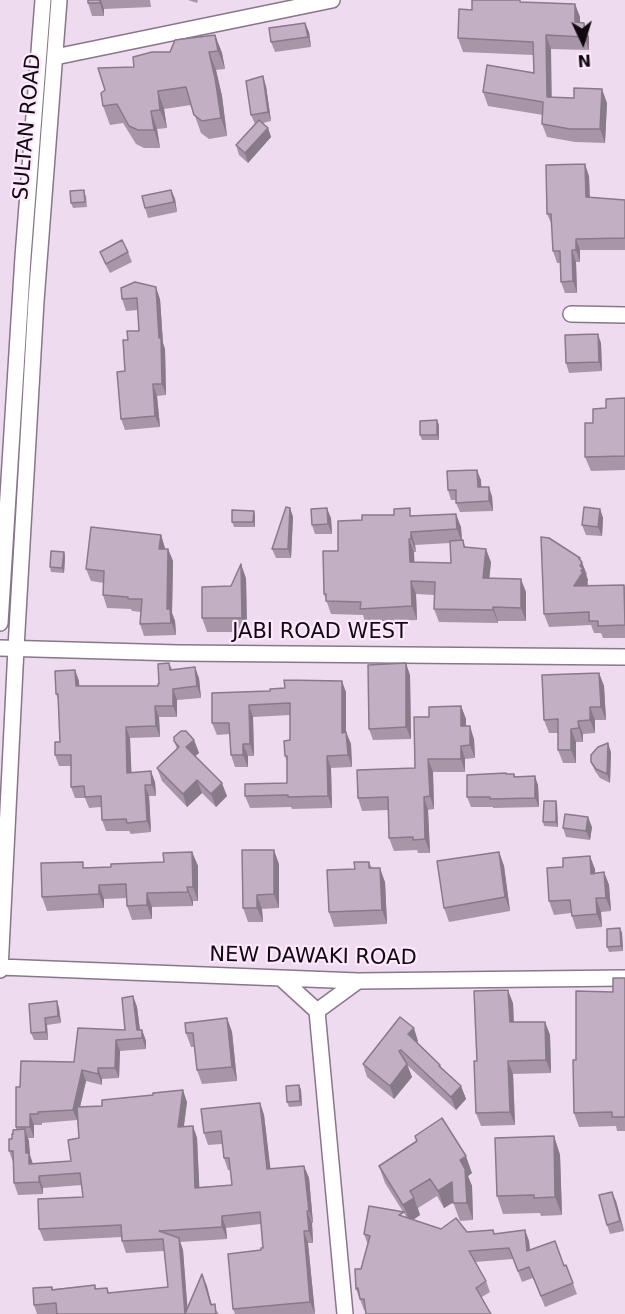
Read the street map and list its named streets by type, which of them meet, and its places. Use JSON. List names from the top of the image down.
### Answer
{
  "streets": {
    "street": ["SULTAN ROAD", "JABI ROAD WEST", "NEW DAWAKI ROAD"]
  },
  "north": "bottom"
}
